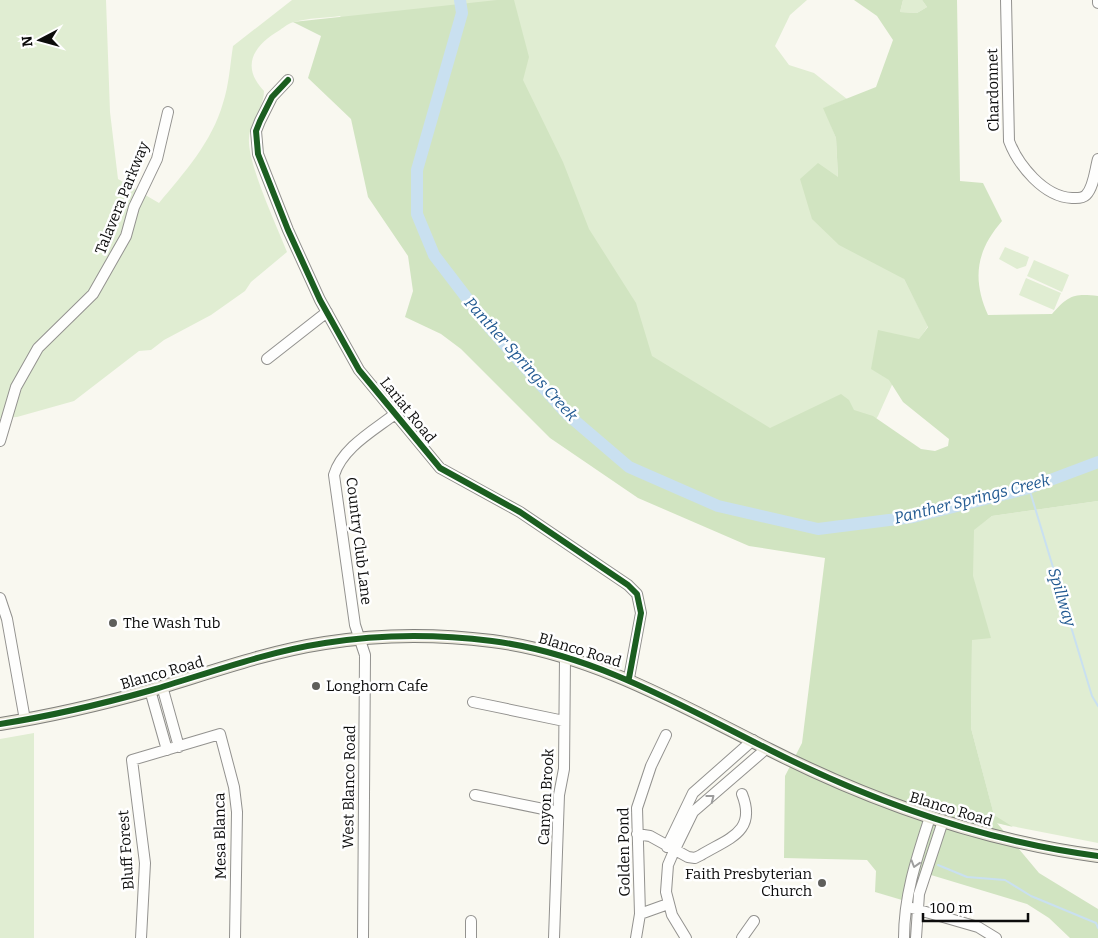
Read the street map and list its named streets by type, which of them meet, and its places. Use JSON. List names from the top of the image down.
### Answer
{
  "streets": {
    "main road": ["Blanco Road"],
    "street": [
      "Chardonnet",
      "Talavera Parkway",
      "Lariat Road",
      "Country Club Lane",
      "West Blanco Road",
      "Canyon Brook",
      "Mesa Blanca",
      "Bluff Forest",
      "Golden Pond"
    ]
  },
  "crossings": [
    ["Lariat Road", "Country Club Lane"],
    ["Lariat Road", "Blanco Road"],
    ["Country Club Lane", "Blanco Road"],
    ["Country Club Lane", "West Blanco Road"],
    ["Blanco Road", "West Blanco Road"],
    ["Blanco Road", "Canyon Brook"]
  ],
  "water": ["Panther Springs Creek", "Spillway"],
  "places": ["The Wash Tub", "Longhorn Cafe", "Faith Presbyterian Church"],
  "scale_bar": "100 m",
  "north": "left"
}
